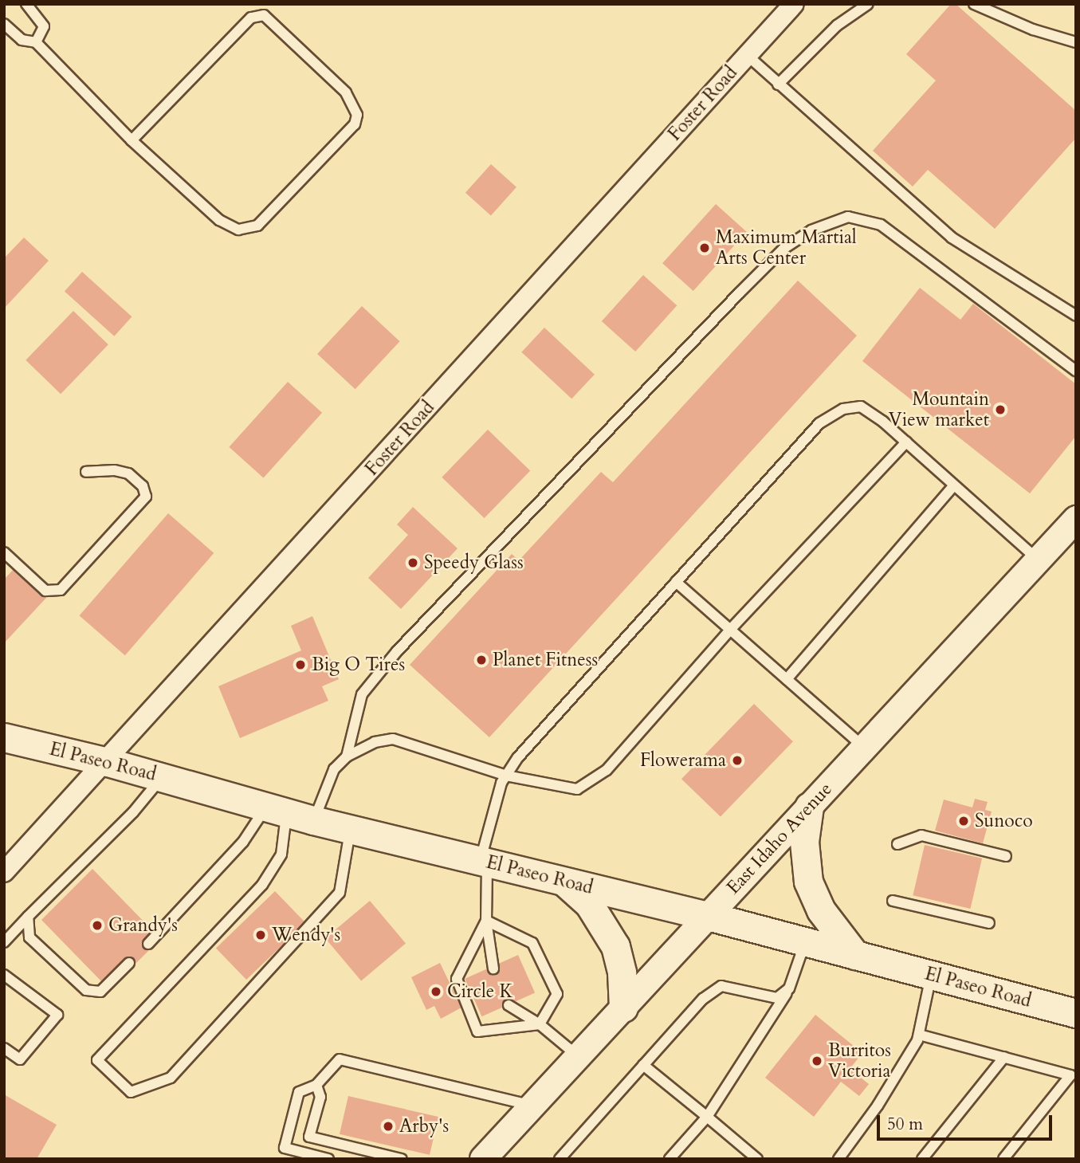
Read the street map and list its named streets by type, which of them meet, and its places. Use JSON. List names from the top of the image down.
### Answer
{
  "streets": {
    "main road": ["El Paseo Road"],
    "street": ["Foster Road", "East Idaho Avenue"]
  },
  "crossings": [
    ["Foster Road", "El Paseo Road"],
    ["El Paseo Road", "East Idaho Avenue"]
  ],
  "places": [
    "Maximum Martial Arts Center",
    "Mountain View market",
    "Speedy Glass",
    "Planet Fitness",
    "Big O Tires",
    "Flowerama",
    "Sunoco",
    "Grandy's",
    "Wendy's",
    "Circle K",
    "Burritos Victoria",
    "Arby's"
  ],
  "scale_bar": "50 m"
}
